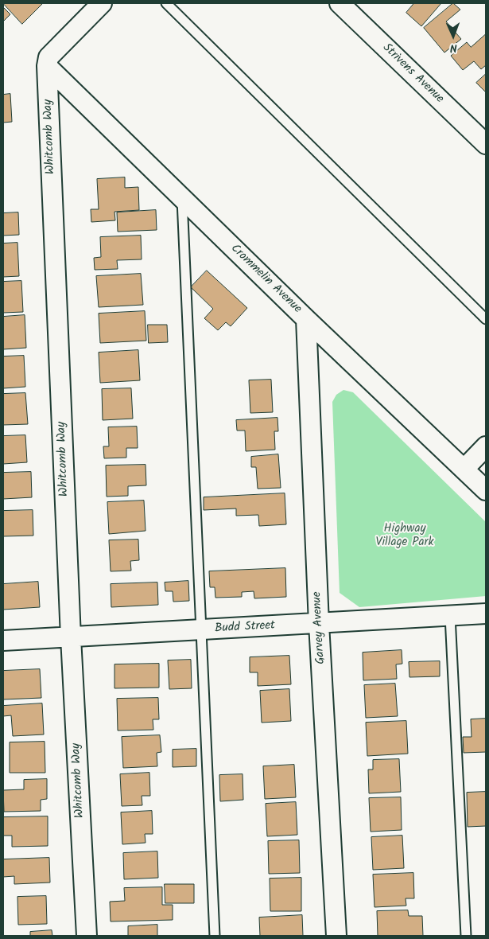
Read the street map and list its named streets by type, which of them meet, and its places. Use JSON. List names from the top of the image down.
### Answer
{
  "streets": {
    "street": [
      "Strivens Avenue",
      "Whitcomb Way",
      "Crommelin Avenue",
      "Budd Street",
      "Garvey Avenue"
    ]
  },
  "crossings": [
    ["Whitcomb Way", "Crommelin Avenue"],
    ["Whitcomb Way", "Budd Street"],
    ["Crommelin Avenue", "Garvey Avenue"],
    ["Budd Street", "Garvey Avenue"]
  ],
  "parks": ["Highway Village Park"],
  "north": "bottom"
}
